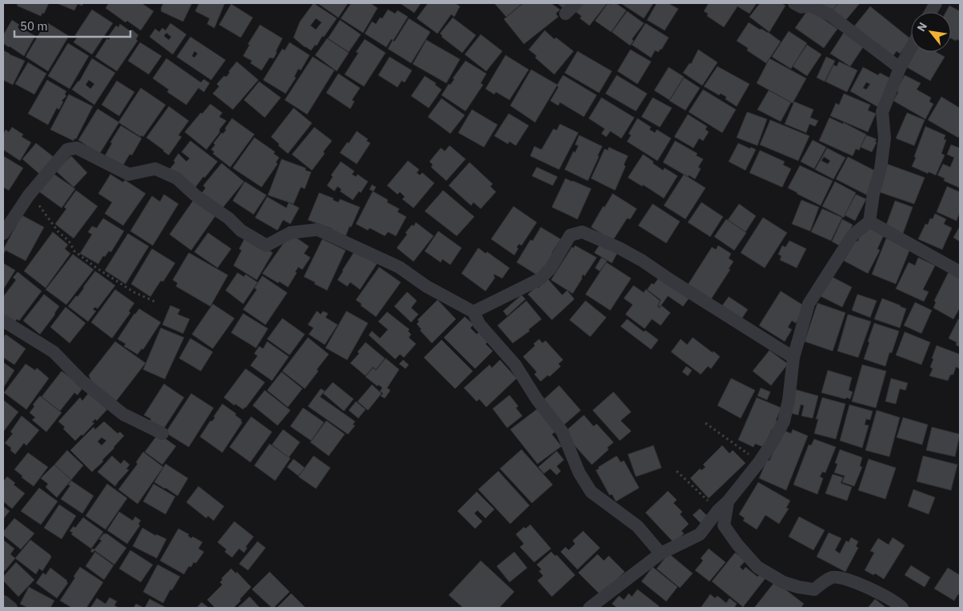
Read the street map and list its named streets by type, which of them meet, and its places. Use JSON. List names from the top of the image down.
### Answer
{
  "scale_bar": "50 m",
  "north": "top left"
}
